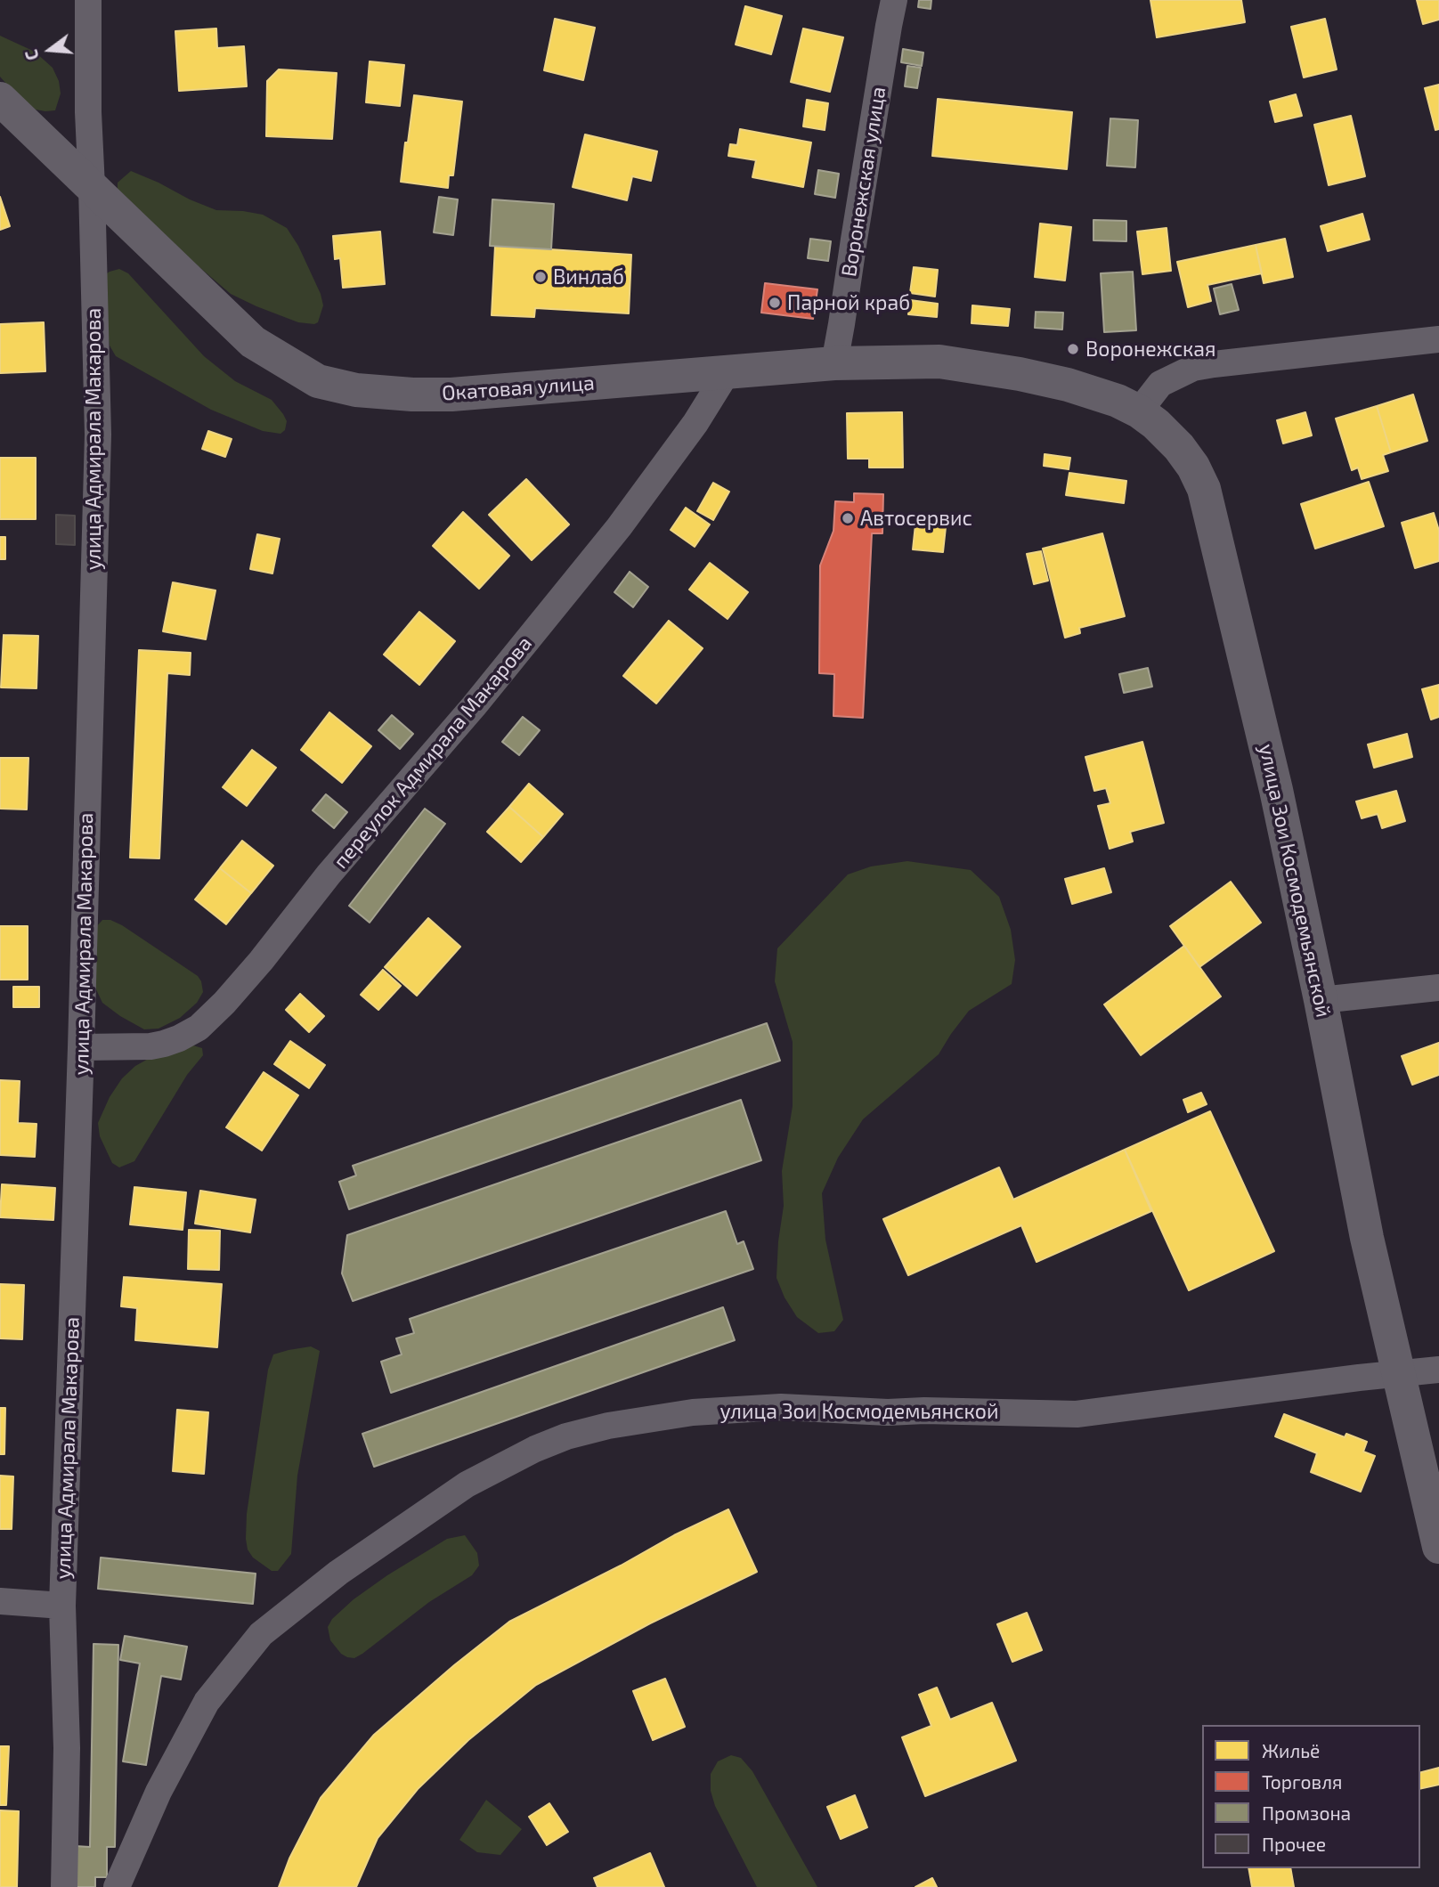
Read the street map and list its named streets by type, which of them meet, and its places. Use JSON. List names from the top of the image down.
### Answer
{
  "streets": {
    "main road": ["Окатовая улица", "улица Зои Космодемьянской"],
    "street": ["Воронежская улица", "улица Адмирала Макарова", "переулок Адмирала Макарова"]
  },
  "crossings": [
    ["Воронежская улица", "Окатовая улица"],
    ["Окатовая улица", "улица Адмирала Макарова"],
    ["Окатовая улица", "переулок Адмирала Макарова"],
    ["Окатовая улица", "улица Зои Космодемьянской"],
    ["улица Адмирала Макарова", "переулок Адмирала Макарова"]
  ],
  "places": [
    "Винлаб",
    "Парной краб",
    "Воронежская",
    "Автосервис"
  ],
  "legend": [
    "Жильё",
    "Торговля",
    "Промзона",
    "Прочее"
  ],
  "north": "left"
}
